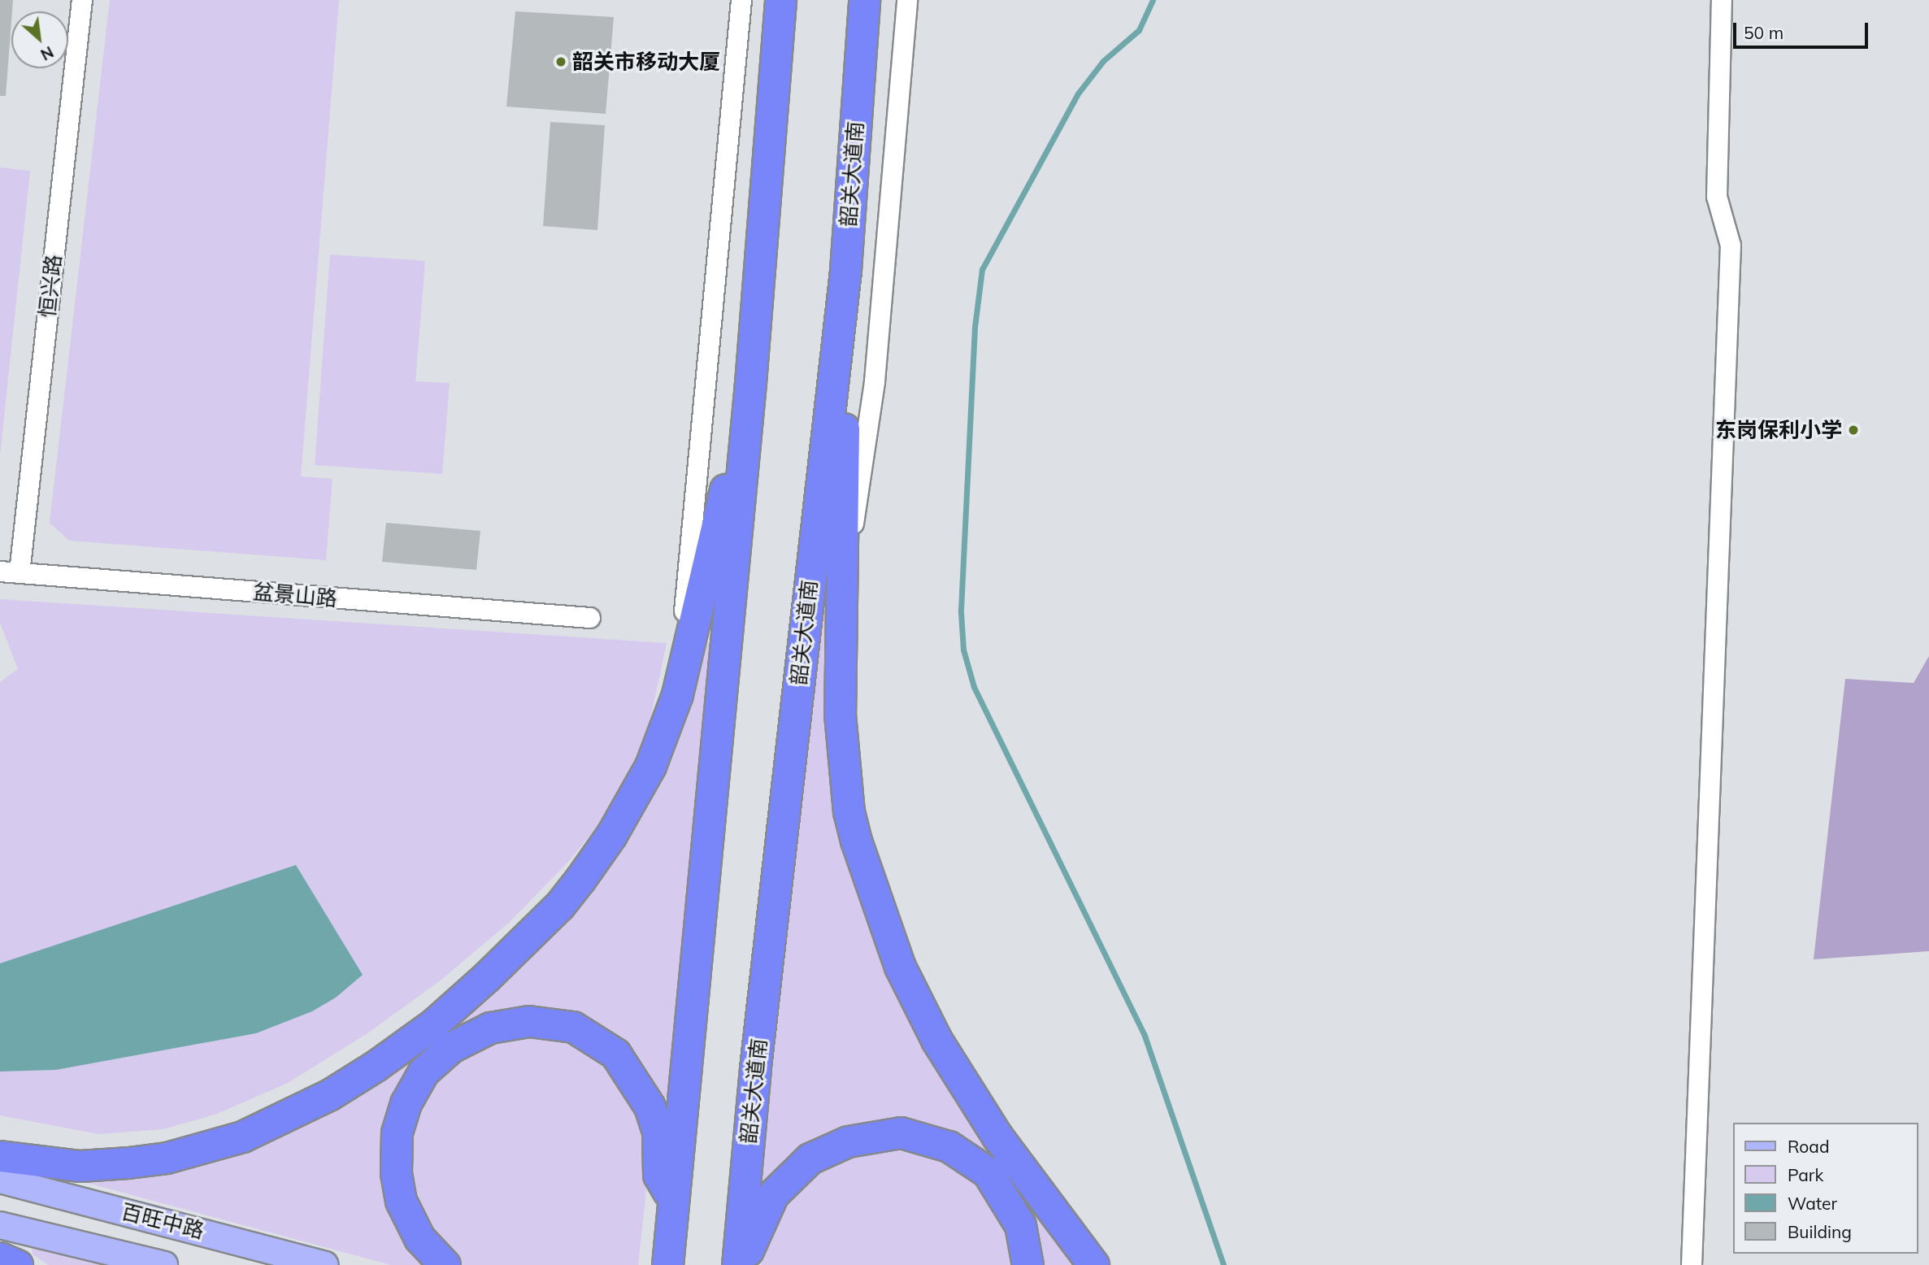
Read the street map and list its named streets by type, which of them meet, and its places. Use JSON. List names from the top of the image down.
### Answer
{
  "streets": {
    "highway": ["韶关大道南"],
    "main road": ["百旺中路"],
    "street": ["恒兴路", "盆景山路"]
  },
  "crossings": [
    ["恒兴路", "盆景山路"]
  ],
  "places": ["韶关市移动大厦", "东岗保利小学"],
  "legend": [
    "Road",
    "Park",
    "Water",
    "Building"
  ],
  "scale_bar": "50 m",
  "north": "bottom right"
}
